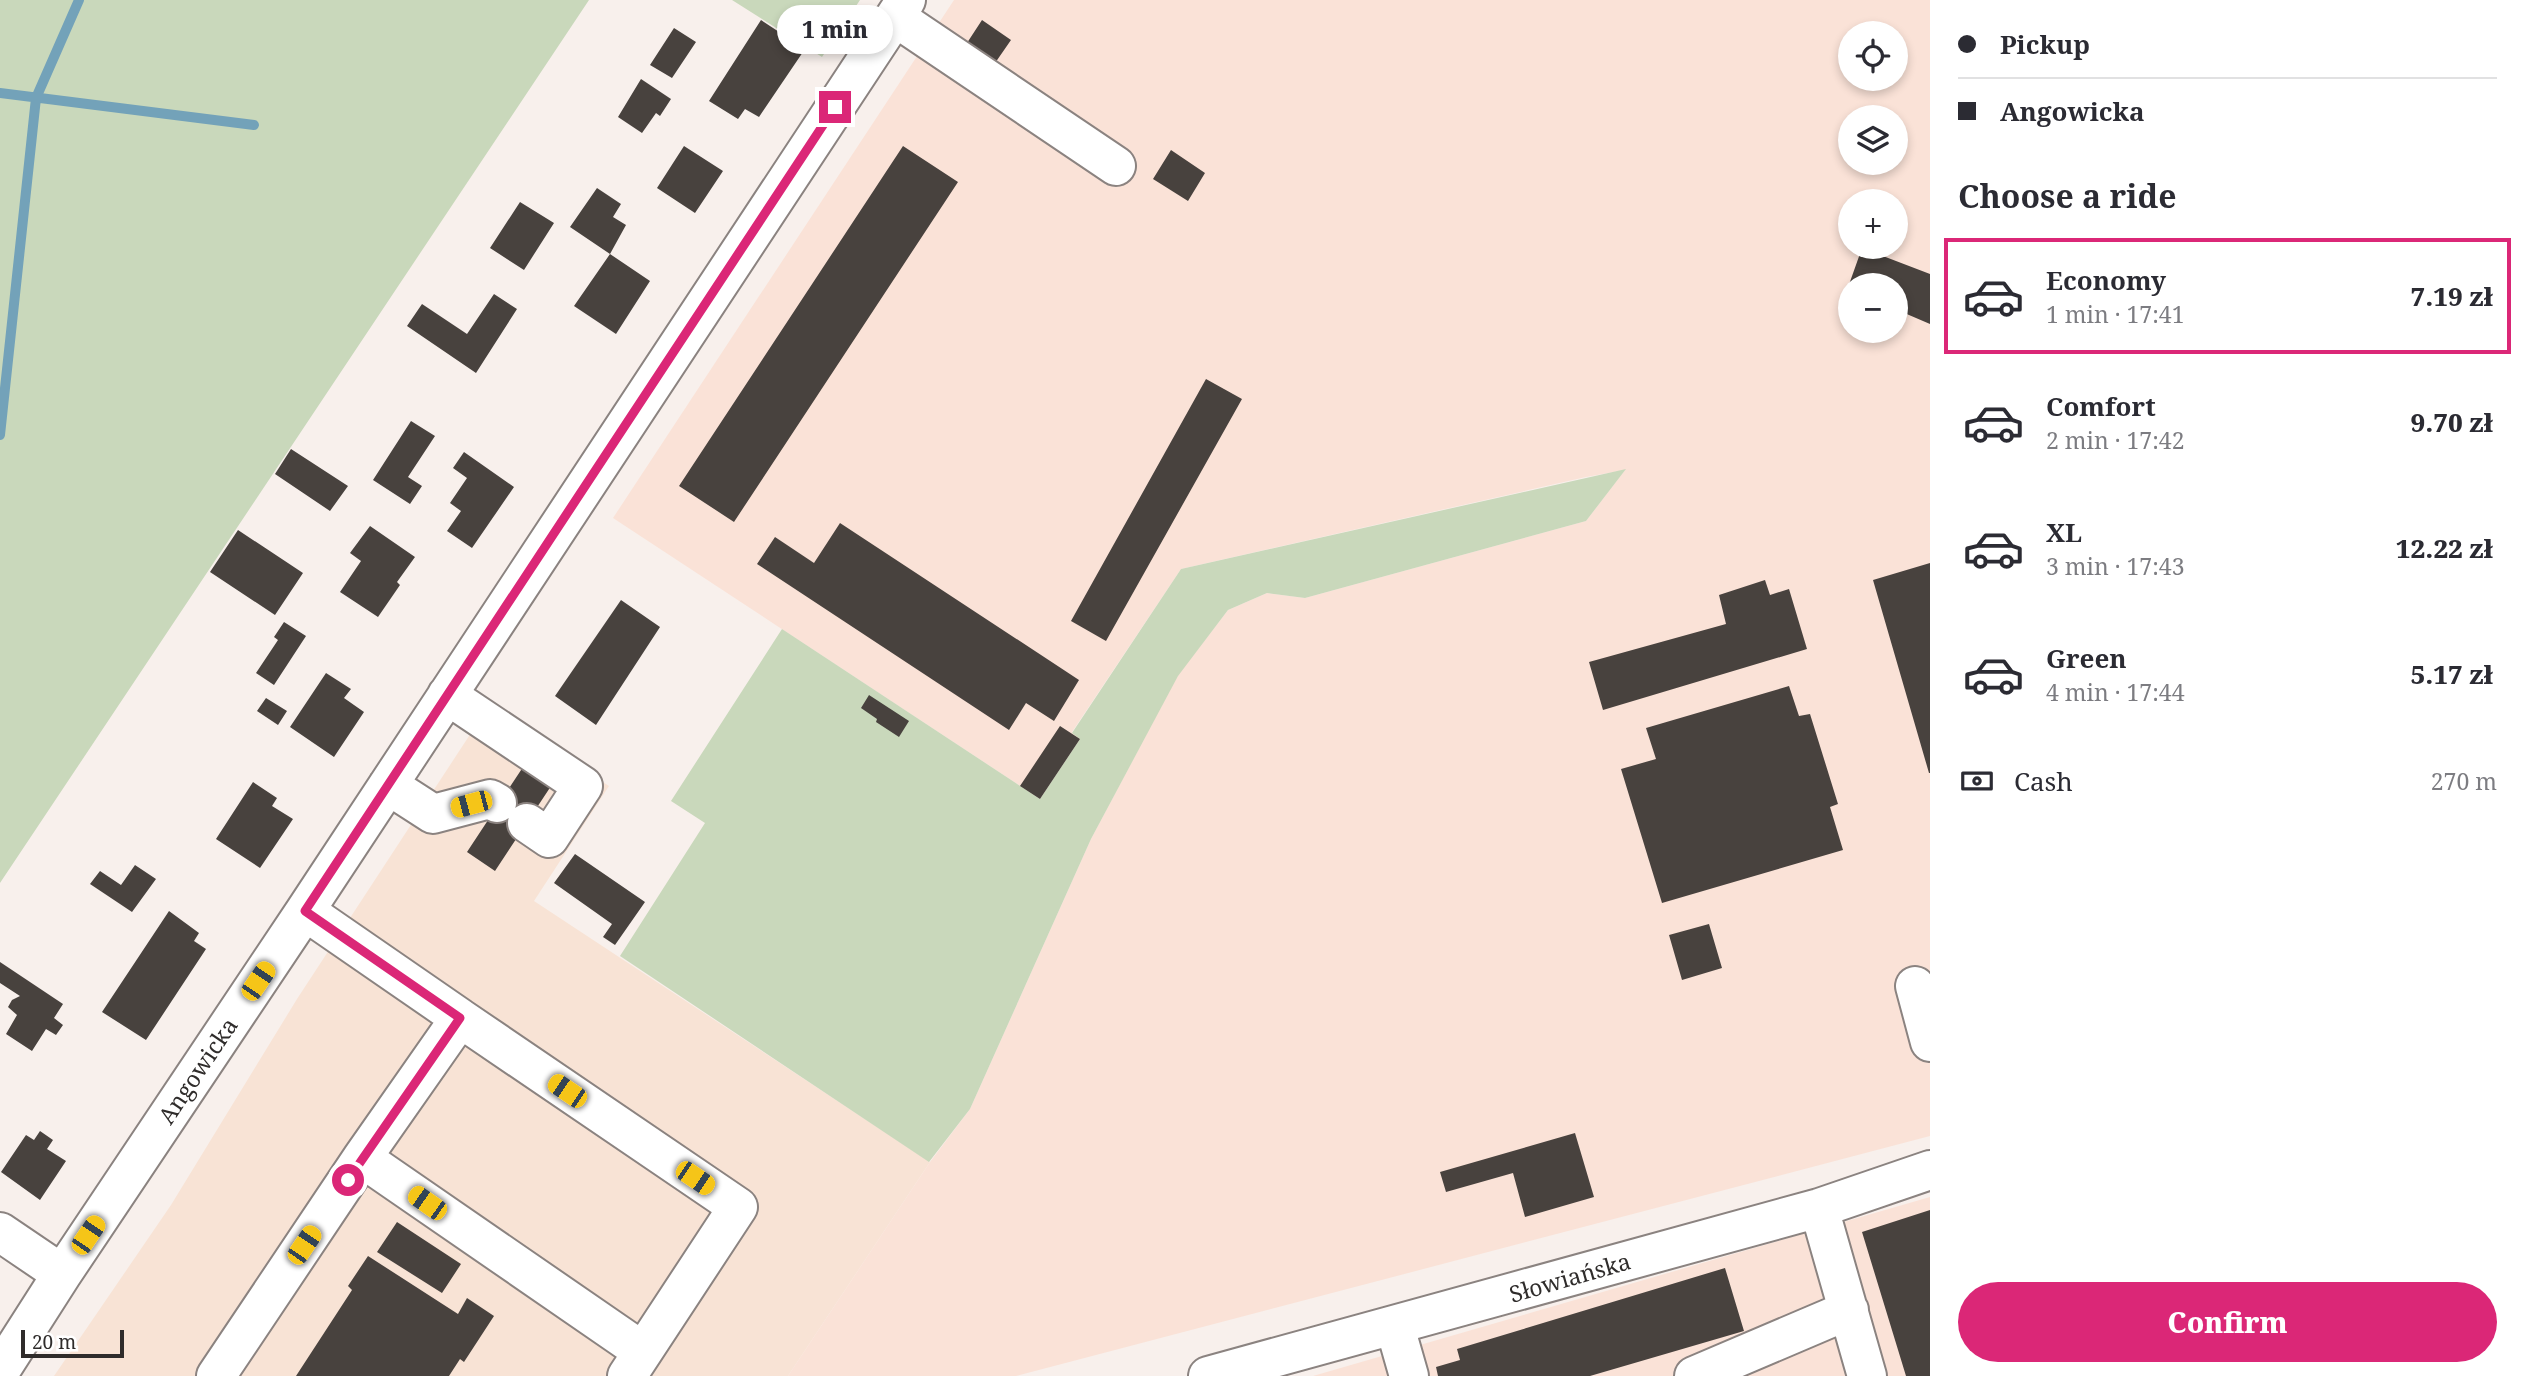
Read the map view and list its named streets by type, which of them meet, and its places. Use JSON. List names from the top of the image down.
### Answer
{
  "streets": {
    "street": ["Angowicka", "Słowiańska"]
  },
  "scale_bar": "20 m",
  "page": {
    "banner": ["Pickup", "Angowicka"],
    "bubble": "1 min",
    "map_buttons": ["+", "−"],
    "heading": "Choose a ride",
    "list": [
      {
        "name": "Economy",
        "note": "1 min · 17:41",
        "value": "7.19 zł"
      },
      {
        "name": "Comfort",
        "note": "2 min · 17:42",
        "value": "9.70 zł"
      },
      {
        "name": "XL",
        "note": "3 min · 17:43",
        "value": "12.22 zł"
      },
      {
        "name": "Green",
        "note": "4 min · 17:44",
        "value": "5.17 zł"
      }
    ],
    "pay": ["Cash", "270 m"],
    "buttons": "Confirm",
    "scale": "20 m"
  }
}
